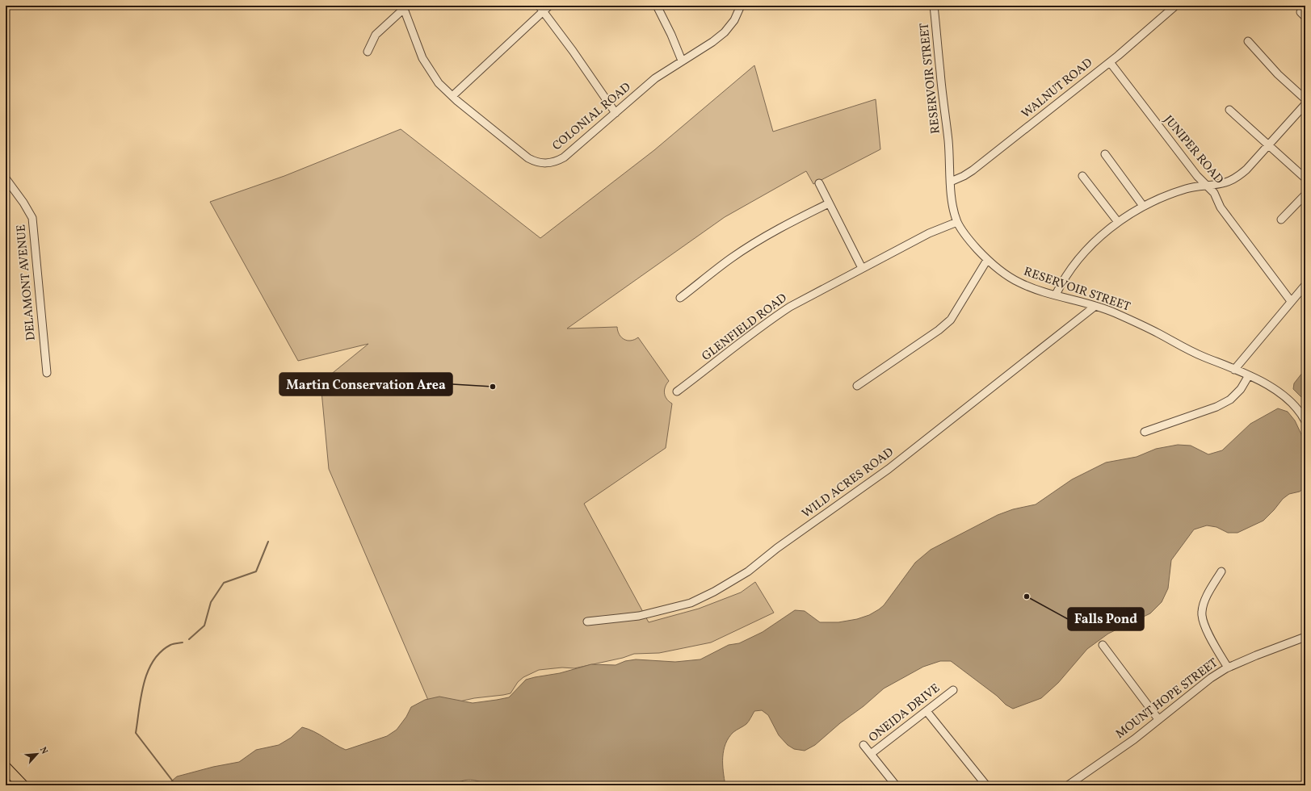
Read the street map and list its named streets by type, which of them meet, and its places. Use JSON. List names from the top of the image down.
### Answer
{
  "streets": {
    "street": [
      "RESERVOIR STREET",
      "WALNUT ROAD",
      "COLONIAL ROAD",
      "JUNIPER ROAD",
      "DELAMONT AVENUE",
      "GLENFIELD ROAD",
      "WILD ACRES ROAD",
      "MOUNT HOPE STREET",
      "ONEIDA DRIVE"
    ]
  },
  "crossings": [
    ["RESERVOIR STREET", "WALNUT ROAD"],
    ["RESERVOIR STREET", "GLENFIELD ROAD"],
    ["RESERVOIR STREET", "WILD ACRES ROAD"],
    ["WALNUT ROAD", "JUNIPER ROAD"]
  ],
  "places": ["Martin Conservation Area", "Falls Pond"],
  "north": "top right"
}
